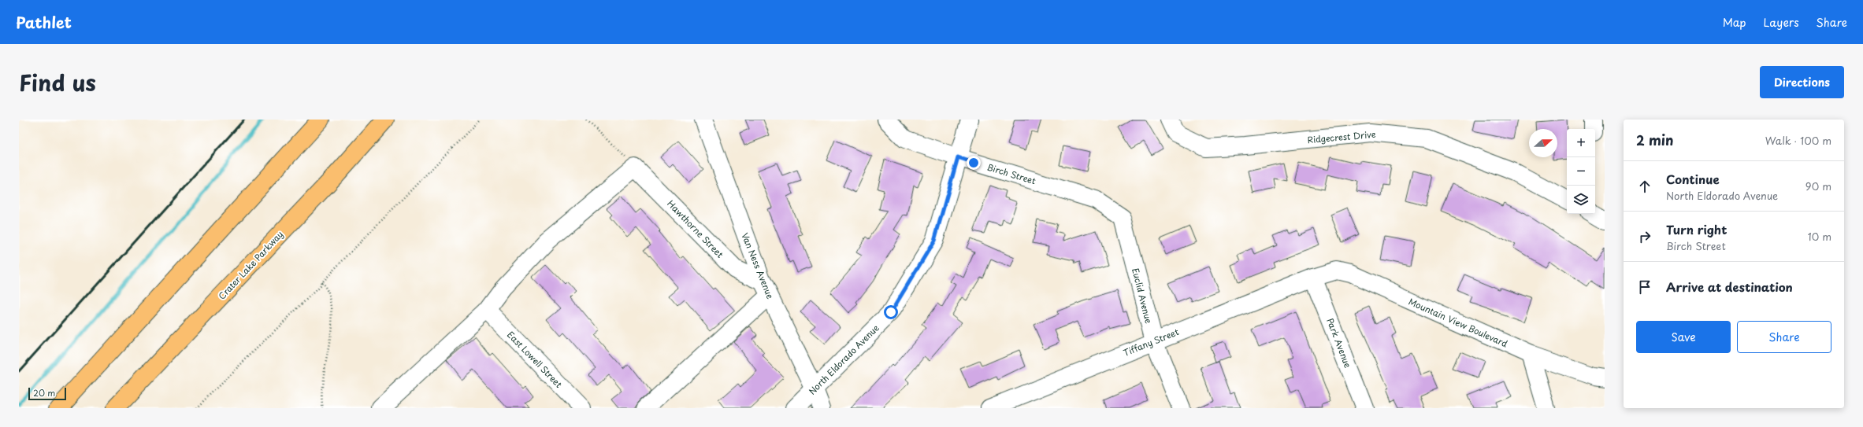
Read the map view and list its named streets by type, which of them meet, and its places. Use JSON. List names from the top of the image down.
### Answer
{
  "streets": {
    "main road": ["Crater Lake Parkway"],
    "street": [
      "Ridgecrest Drive",
      "Birch Street",
      "Hawthorne Street",
      "Van Ness Avenue",
      "Euclid Avenue",
      "Mountain View Boulevard",
      "Tiffany Street",
      "Park Avenue",
      "East Lowell Street",
      "North Eldorado Avenue"
    ]
  },
  "crossings": [
    ["Birch Street", "Euclid Avenue"],
    ["Birch Street", "North Eldorado Avenue"],
    ["Hawthorne Street", "Van Ness Avenue"],
    ["Van Ness Avenue", "North Eldorado Avenue"],
    ["Euclid Avenue", "Tiffany Street"],
    ["Mountain View Boulevard", "Tiffany Street"],
    ["Mountain View Boulevard", "Park Avenue"],
    ["Tiffany Street", "Park Avenue"]
  ],
  "scale_bar": "20 m",
  "north": "right",
  "page": {
    "header": "Pathlet",
    "nav": ["Map", "Layers", "Share"],
    "title": "Find us",
    "buttons": [
      "Directions",
      ["Save", "Share"]
    ],
    "heading": ["2 min", "Walk · 100 m"],
    "map_buttons": ["+", "−"],
    "list": [
      ["Continue", "North Eldorado Avenue", "90 m"],
      ["Turn right", "Birch Street", "10 m"],
      "Arrive at destination"
    ],
    "scale": "20 m"
  }
}
